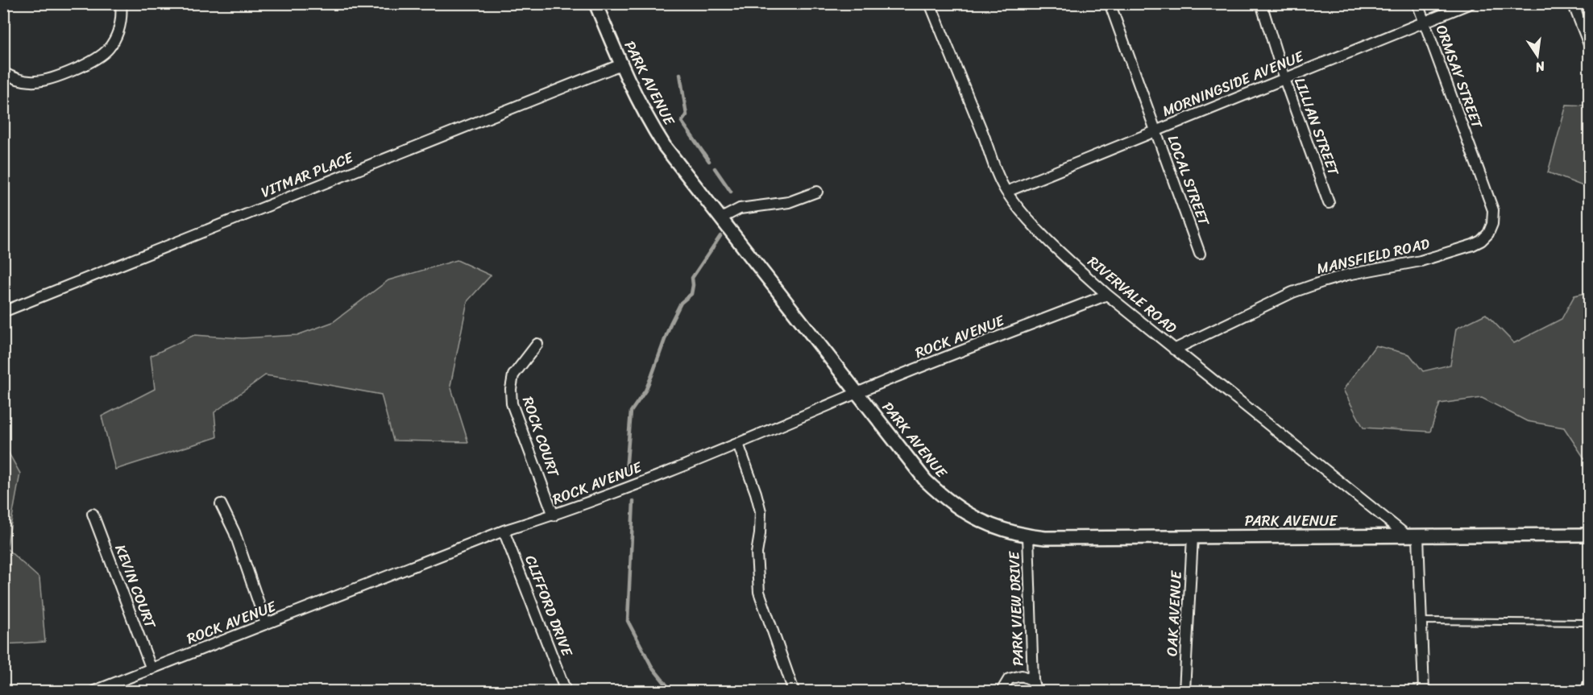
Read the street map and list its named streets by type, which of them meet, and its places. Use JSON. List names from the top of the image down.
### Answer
{
  "streets": {
    "street": [
      "ORMSAY STREET",
      "PARK AVENUE",
      "MORNINGSIDE AVENUE",
      "LILLIAN STREET",
      "VITMAR PLACE",
      "LOCAL STREET",
      "MANSFIELD ROAD",
      "RIVERVALE ROAD",
      "ROCK AVENUE",
      "ROCK COURT",
      "KEVIN COURT",
      "CLIFFORD DRIVE",
      "PARK VIEW DRIVE",
      "OAK AVENUE"
    ]
  },
  "crossings": [
    ["ORMSAY STREET", "MORNINGSIDE AVENUE"],
    ["ORMSAY STREET", "MANSFIELD ROAD"],
    ["PARK AVENUE", "VITMAR PLACE"],
    ["PARK AVENUE", "RIVERVALE ROAD"],
    ["PARK AVENUE", "ROCK AVENUE"],
    ["PARK AVENUE", "PARK VIEW DRIVE"],
    ["PARK AVENUE", "OAK AVENUE"],
    ["MORNINGSIDE AVENUE", "LILLIAN STREET"],
    ["MORNINGSIDE AVENUE", "LOCAL STREET"],
    ["MORNINGSIDE AVENUE", "RIVERVALE ROAD"],
    ["MANSFIELD ROAD", "RIVERVALE ROAD"],
    ["RIVERVALE ROAD", "ROCK AVENUE"],
    ["ROCK AVENUE", "ROCK COURT"],
    ["ROCK AVENUE", "KEVIN COURT"],
    ["ROCK AVENUE", "CLIFFORD DRIVE"]
  ],
  "north": "bottom"
}
